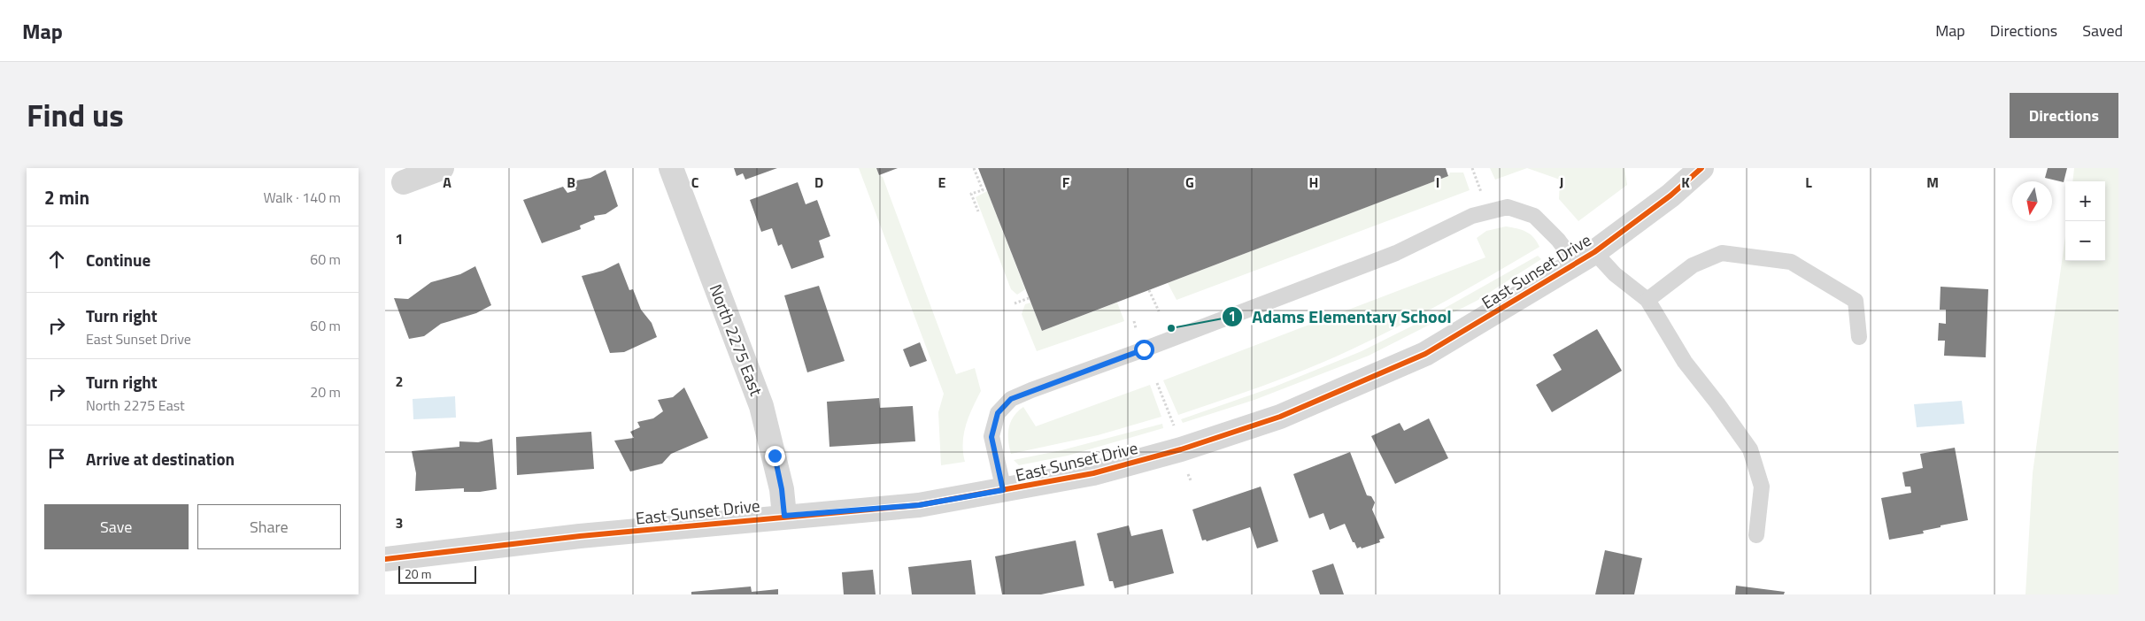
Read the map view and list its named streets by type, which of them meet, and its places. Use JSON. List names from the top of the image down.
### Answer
{
  "streets": {
    "street": ["East Sunset Drive", "North 2275 East"]
  },
  "crossings": [
    ["East Sunset Drive", "North 2275 East"]
  ],
  "places": ["Adams Elementary School"],
  "scale_bar": "20 m",
  "north": "bottom",
  "page": {
    "header": "Map",
    "nav": ["Map", "Directions", "Saved"],
    "title": "Find us",
    "buttons": [
      "Directions",
      ["Save", "Share"]
    ],
    "heading": ["2 min", "Walk · 140 m"],
    "map_buttons": ["+", "−"],
    "list": [
      ["Continue", "60 m"],
      ["Turn right", "East Sunset Drive", "60 m"],
      ["Turn right", "North 2275 East", "20 m"],
      "Arrive at destination"
    ],
    "scale": "20 m"
  },
  "grid": {
    "columns": [
      "A",
      "B",
      "C",
      "D",
      "E",
      "F",
      "G",
      "H",
      "I",
      "J",
      "K",
      "L",
      "M"
    ],
    "rows": ["1", "2", "3"]
  }
}
